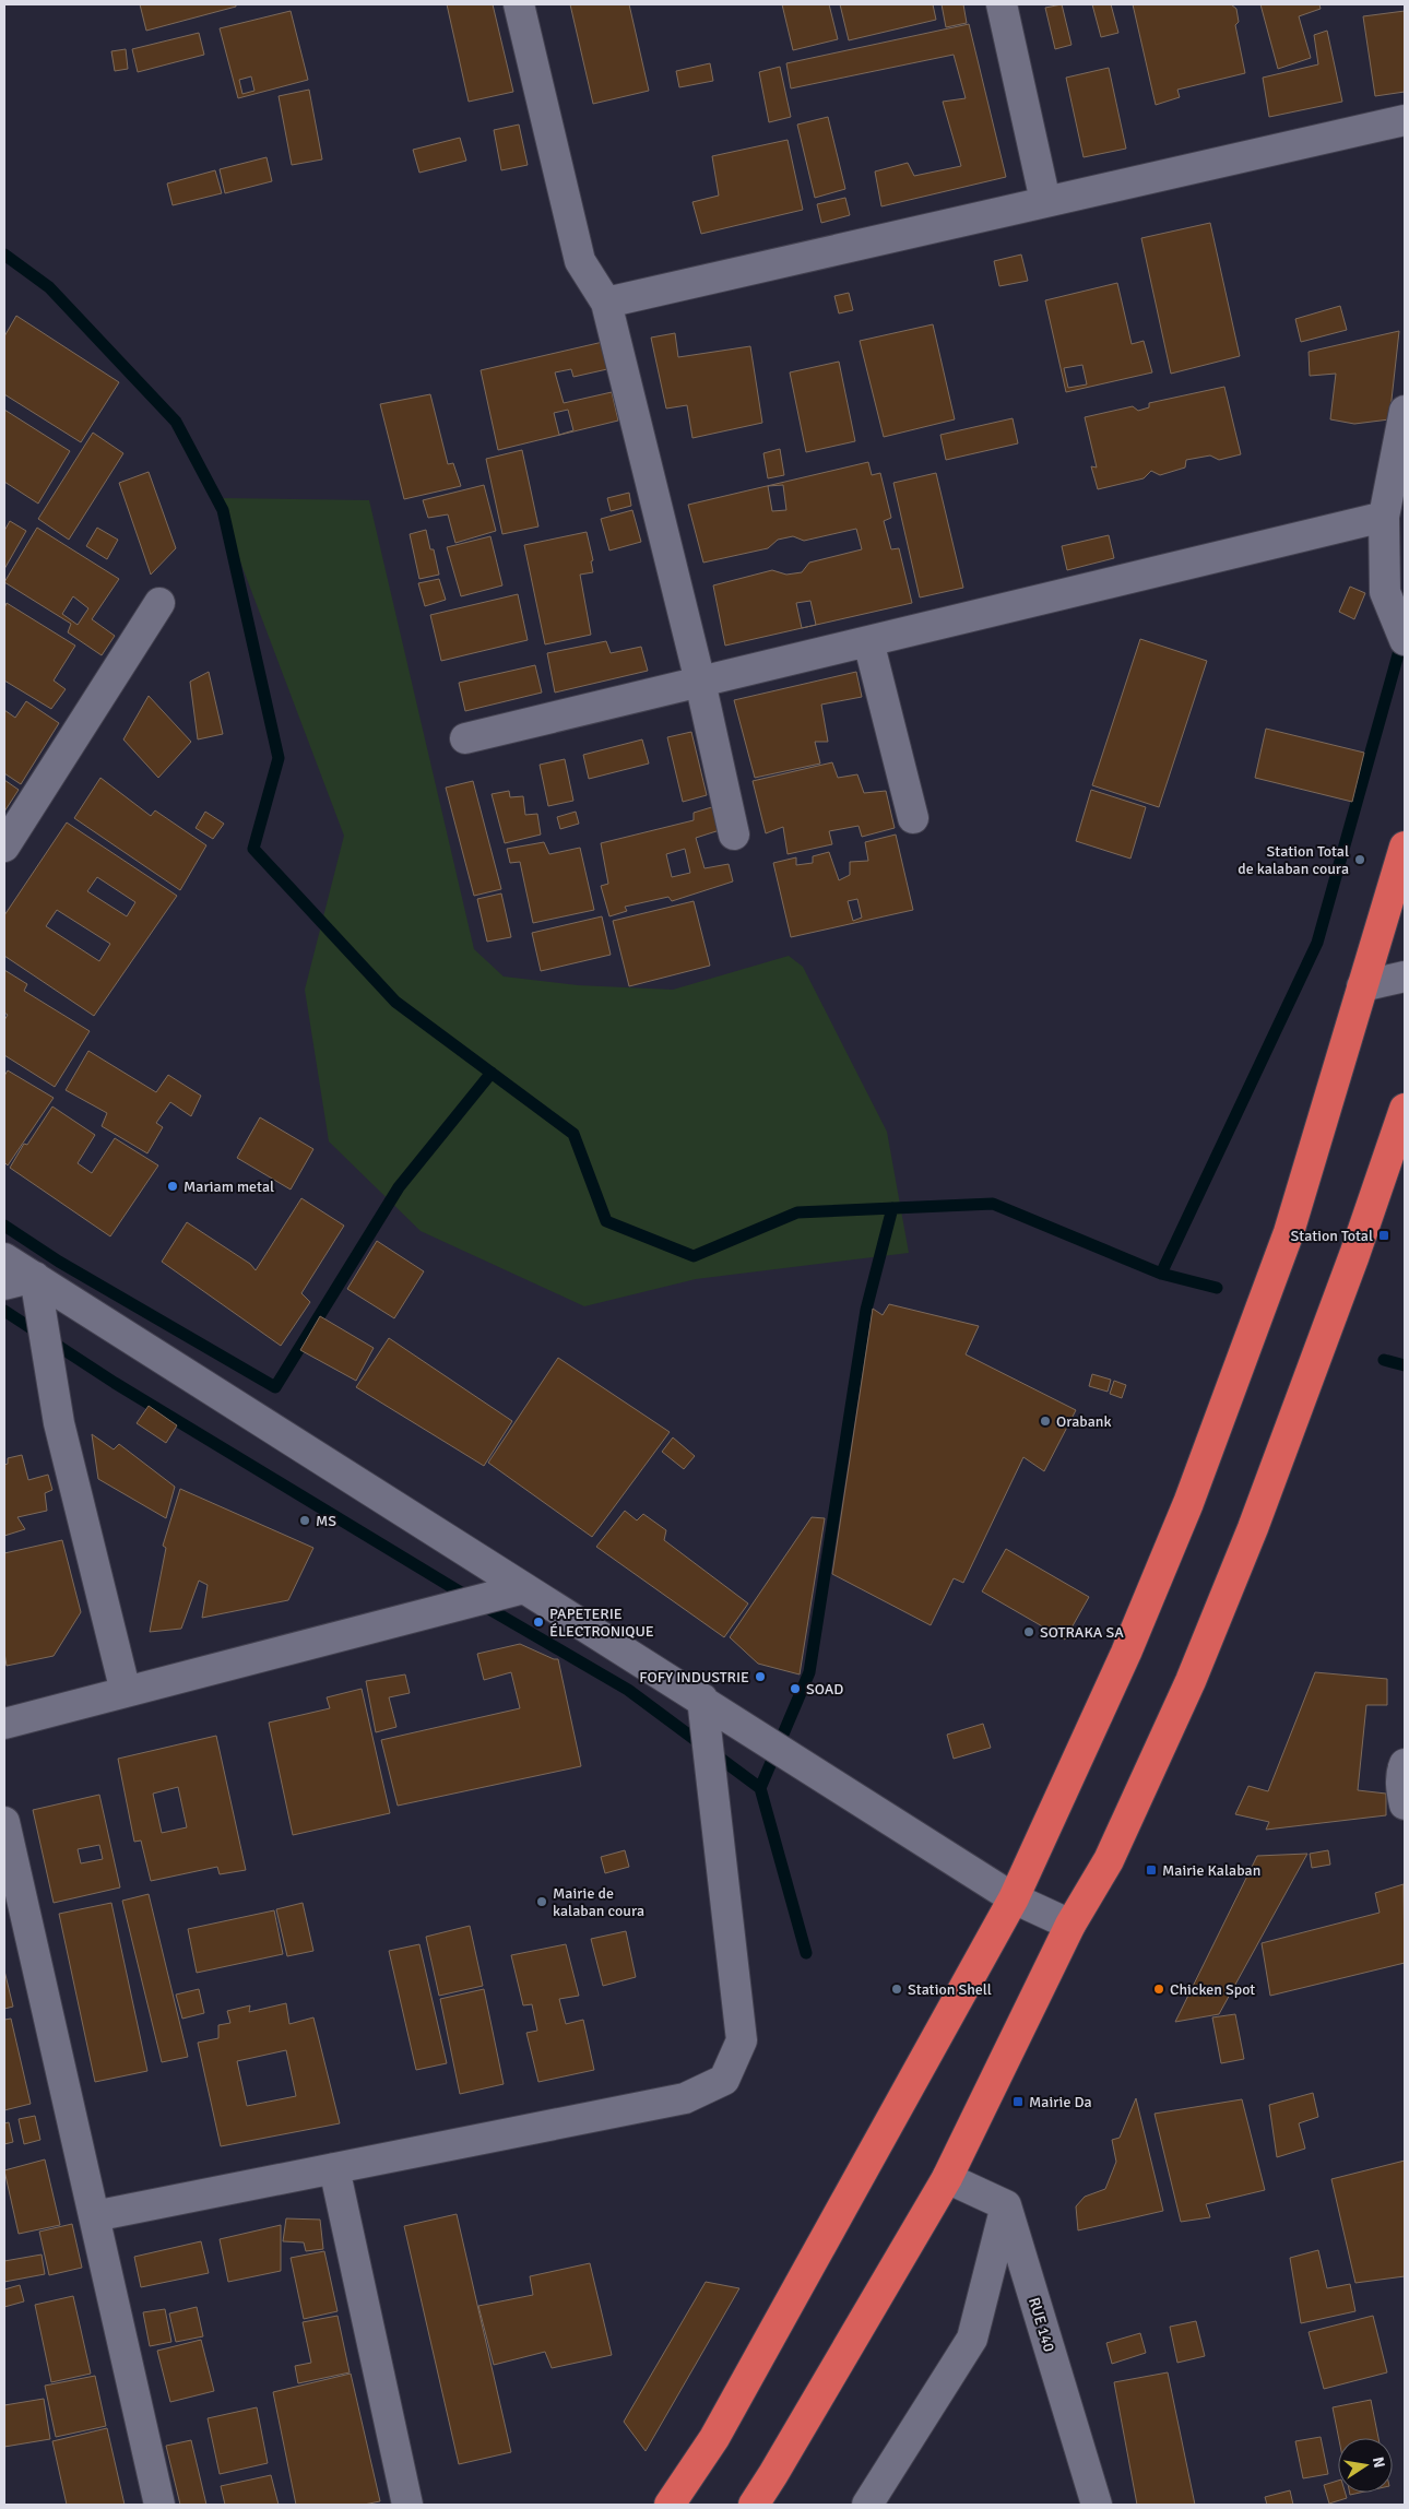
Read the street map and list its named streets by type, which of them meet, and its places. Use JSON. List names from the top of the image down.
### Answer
{
  "streets": {
    "street": ["RUE 140"]
  },
  "places": {
    "other": [
      "Station Total de kalaban coura",
      "Mariam metal",
      "Orabank",
      "MS",
      "PAPETERIE ÉLECTRONIQUE",
      "SOTRAKA SA",
      "FOFY INDUSTRIE",
      "SOAD",
      "Mairie de kalaban coura",
      "Station Shell",
      "Chicken Spot"
    ],
    "transit": ["Station Total", "Mairie Kalaban", "Mairie Da"]
  },
  "north": "right"
}
